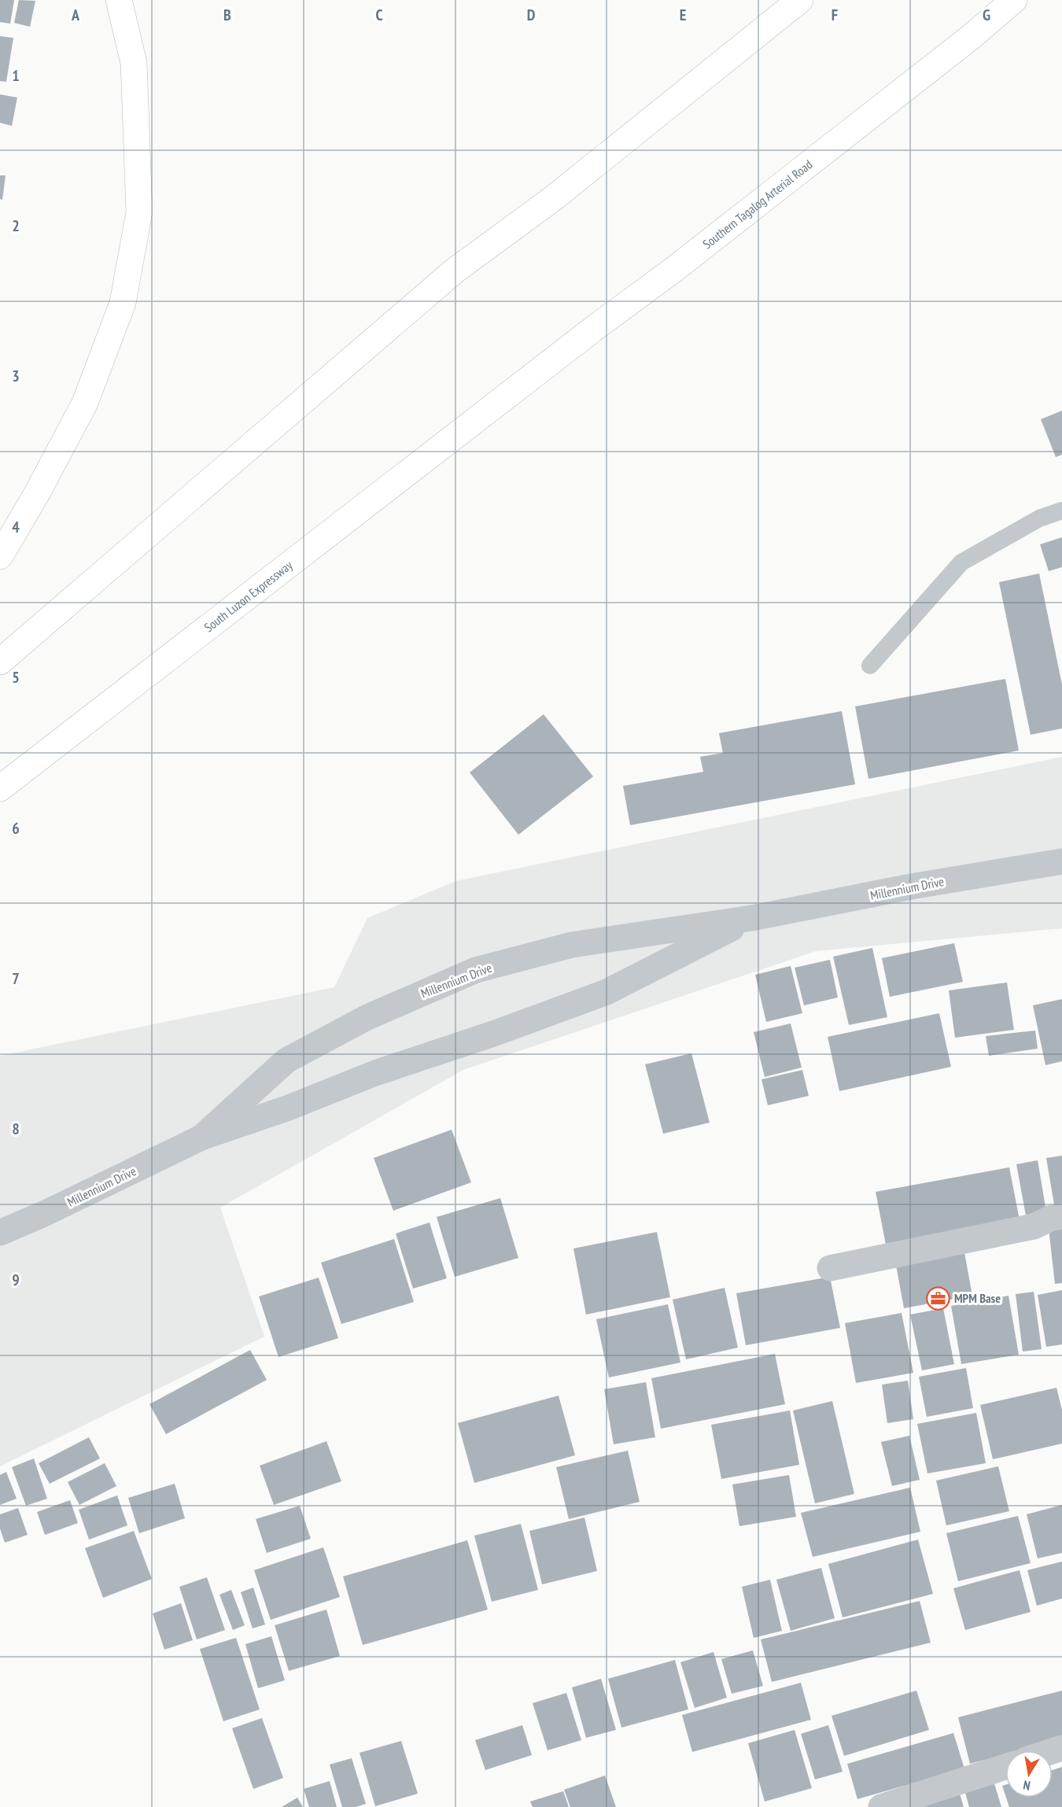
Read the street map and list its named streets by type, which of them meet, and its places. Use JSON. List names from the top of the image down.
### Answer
{
  "streets": {
    "highway": ["Southern Tagalog Arterial Road", "South Luzon Expressway"],
    "street": ["Millennium Drive"]
  },
  "crossings": [
    ["Southern Tagalog Arterial Road", "South Luzon Expressway"]
  ],
  "places": {
    "office": ["MPM Base"]
  },
  "north": "bottom",
  "grid": {
    "columns": [
      "A",
      "B",
      "C",
      "D",
      "E",
      "F",
      "G"
    ],
    "rows": [
      "1",
      "2",
      "3",
      "4",
      "5",
      "6",
      "7",
      "8",
      "9"
    ]
  }
}
